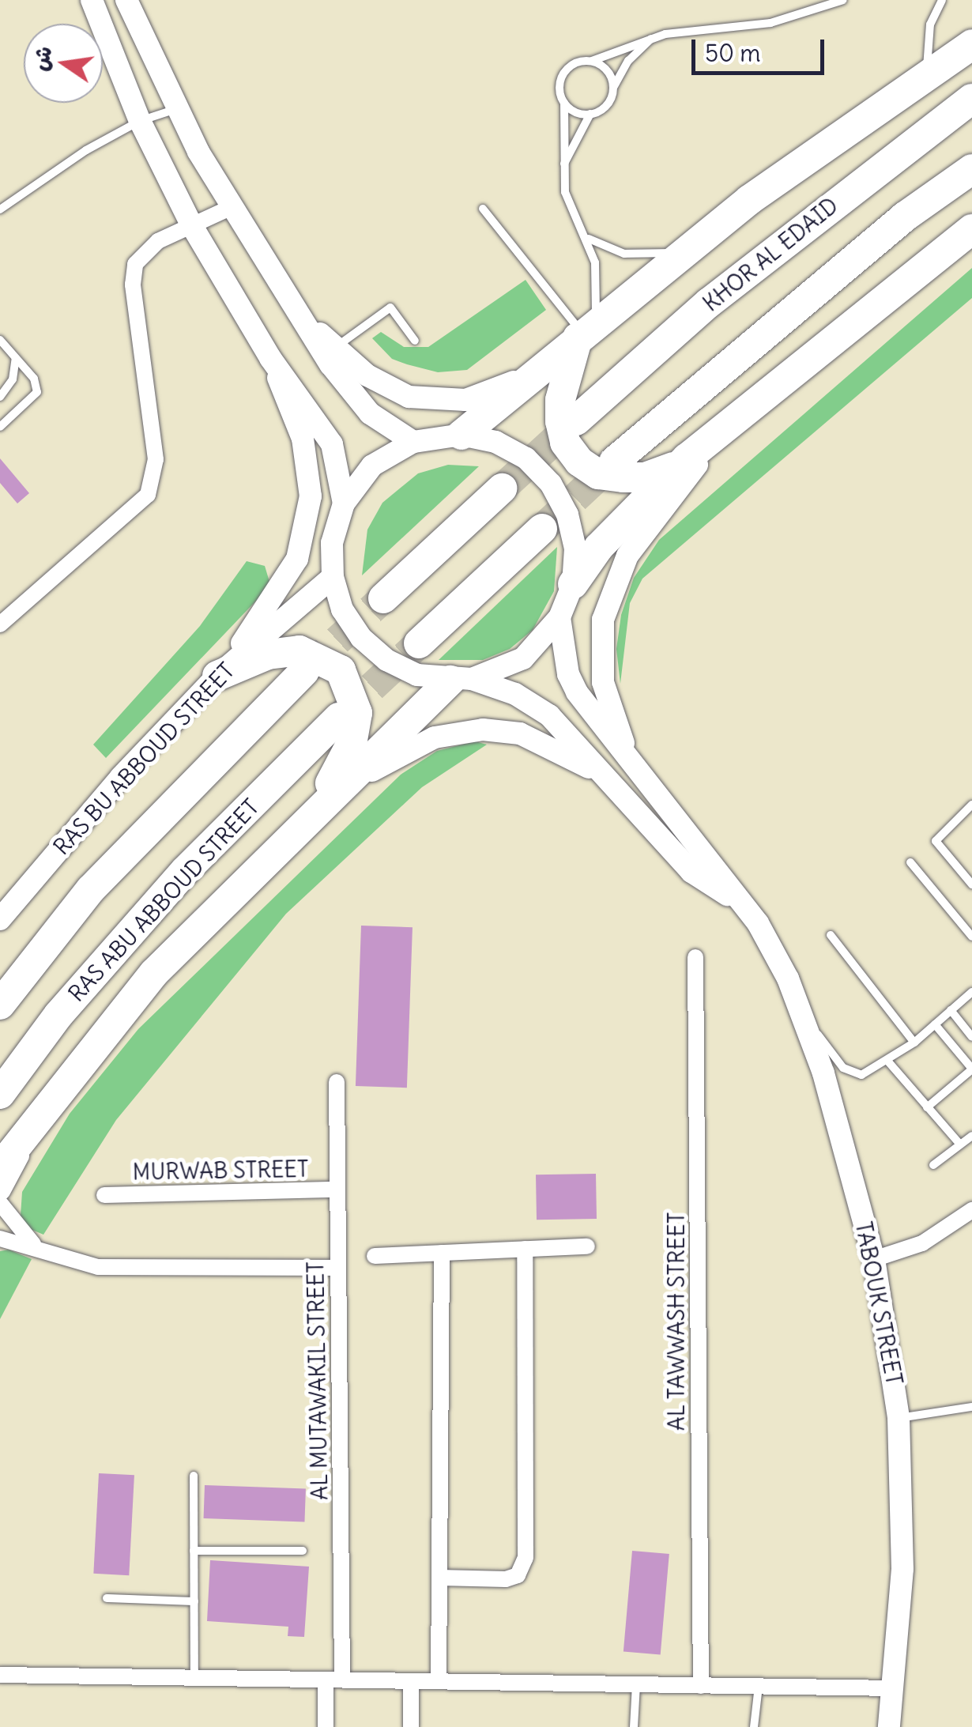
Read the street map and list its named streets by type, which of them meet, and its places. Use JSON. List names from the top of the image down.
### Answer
{
  "streets": {
    "highway": ["KHOR AL EDAID", "RAS ABU ABBOUD STREET"],
    "street": [
      "RAS BU ABBOUD STREET",
      "MURWAB STREET",
      "TABOUK STREET",
      "AL TAWWASH STREET",
      "AL MUTAWAKIL STREET"
    ]
  },
  "crossings": [
    ["RAS BU ABBOUD STREET", "TABOUK STREET"],
    ["MURWAB STREET", "AL MUTAWAKIL STREET"]
  ],
  "scale_bar": "50 m",
  "north": "left"
}
